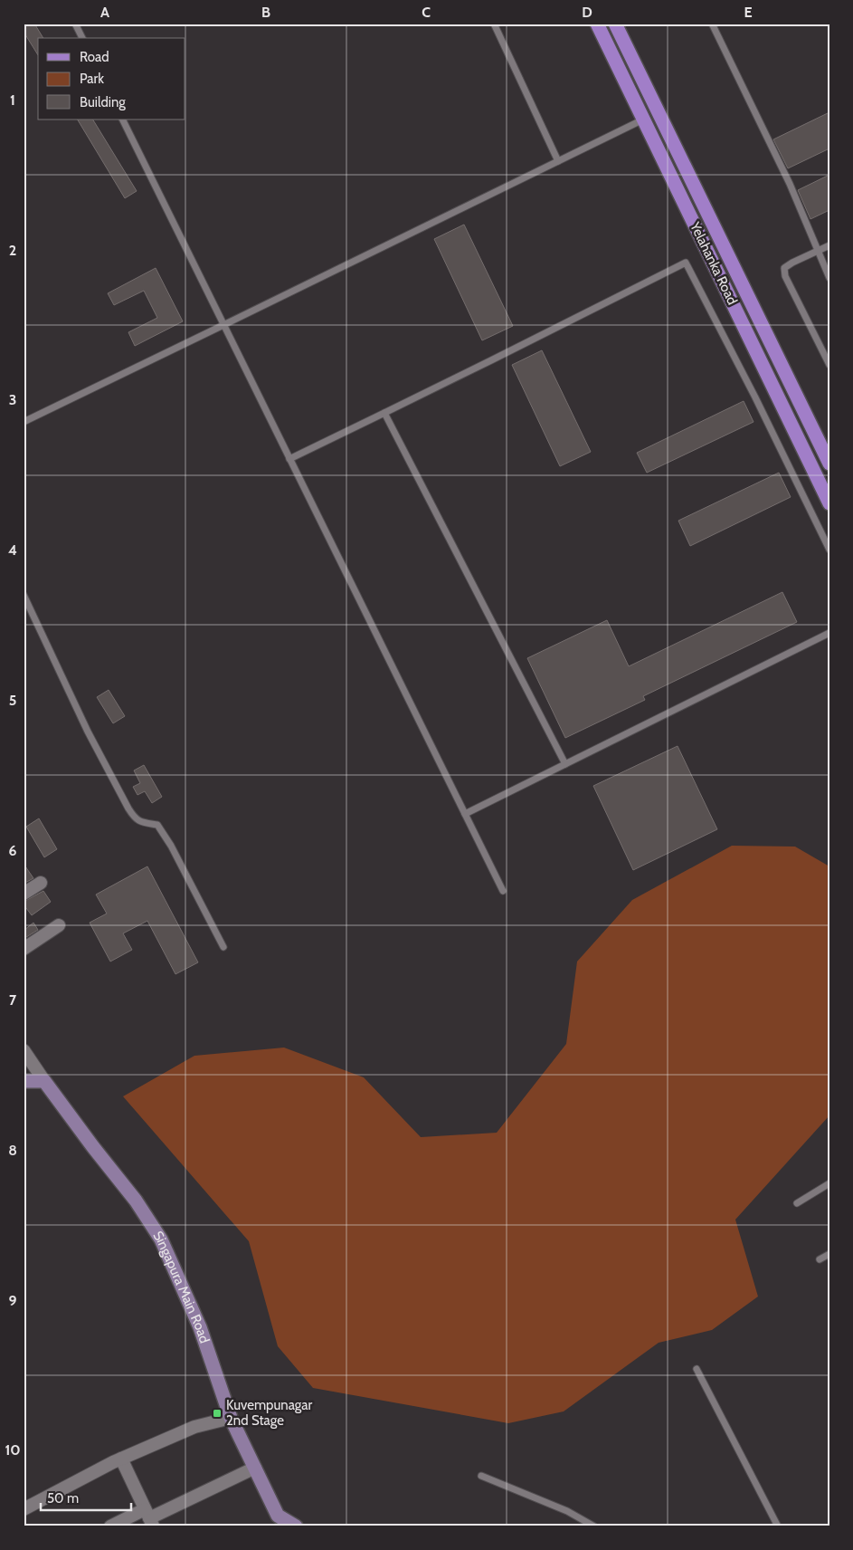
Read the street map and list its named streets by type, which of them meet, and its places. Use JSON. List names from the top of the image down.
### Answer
{
  "streets": {
    "main road": ["Yelahanka Road"],
    "street": ["Singapura Main Road"]
  },
  "places": {
    "transit": ["Kuvempunagar 2nd Stage"]
  },
  "legend": ["Road", "Park", "Building"],
  "scale_bar": "50 m",
  "grid": {
    "columns": [
      "A",
      "B",
      "C",
      "D",
      "E"
    ],
    "rows": [
      "1",
      "2",
      "3",
      "4",
      "5",
      "6",
      "7",
      "8",
      "9",
      "10"
    ]
  }
}
